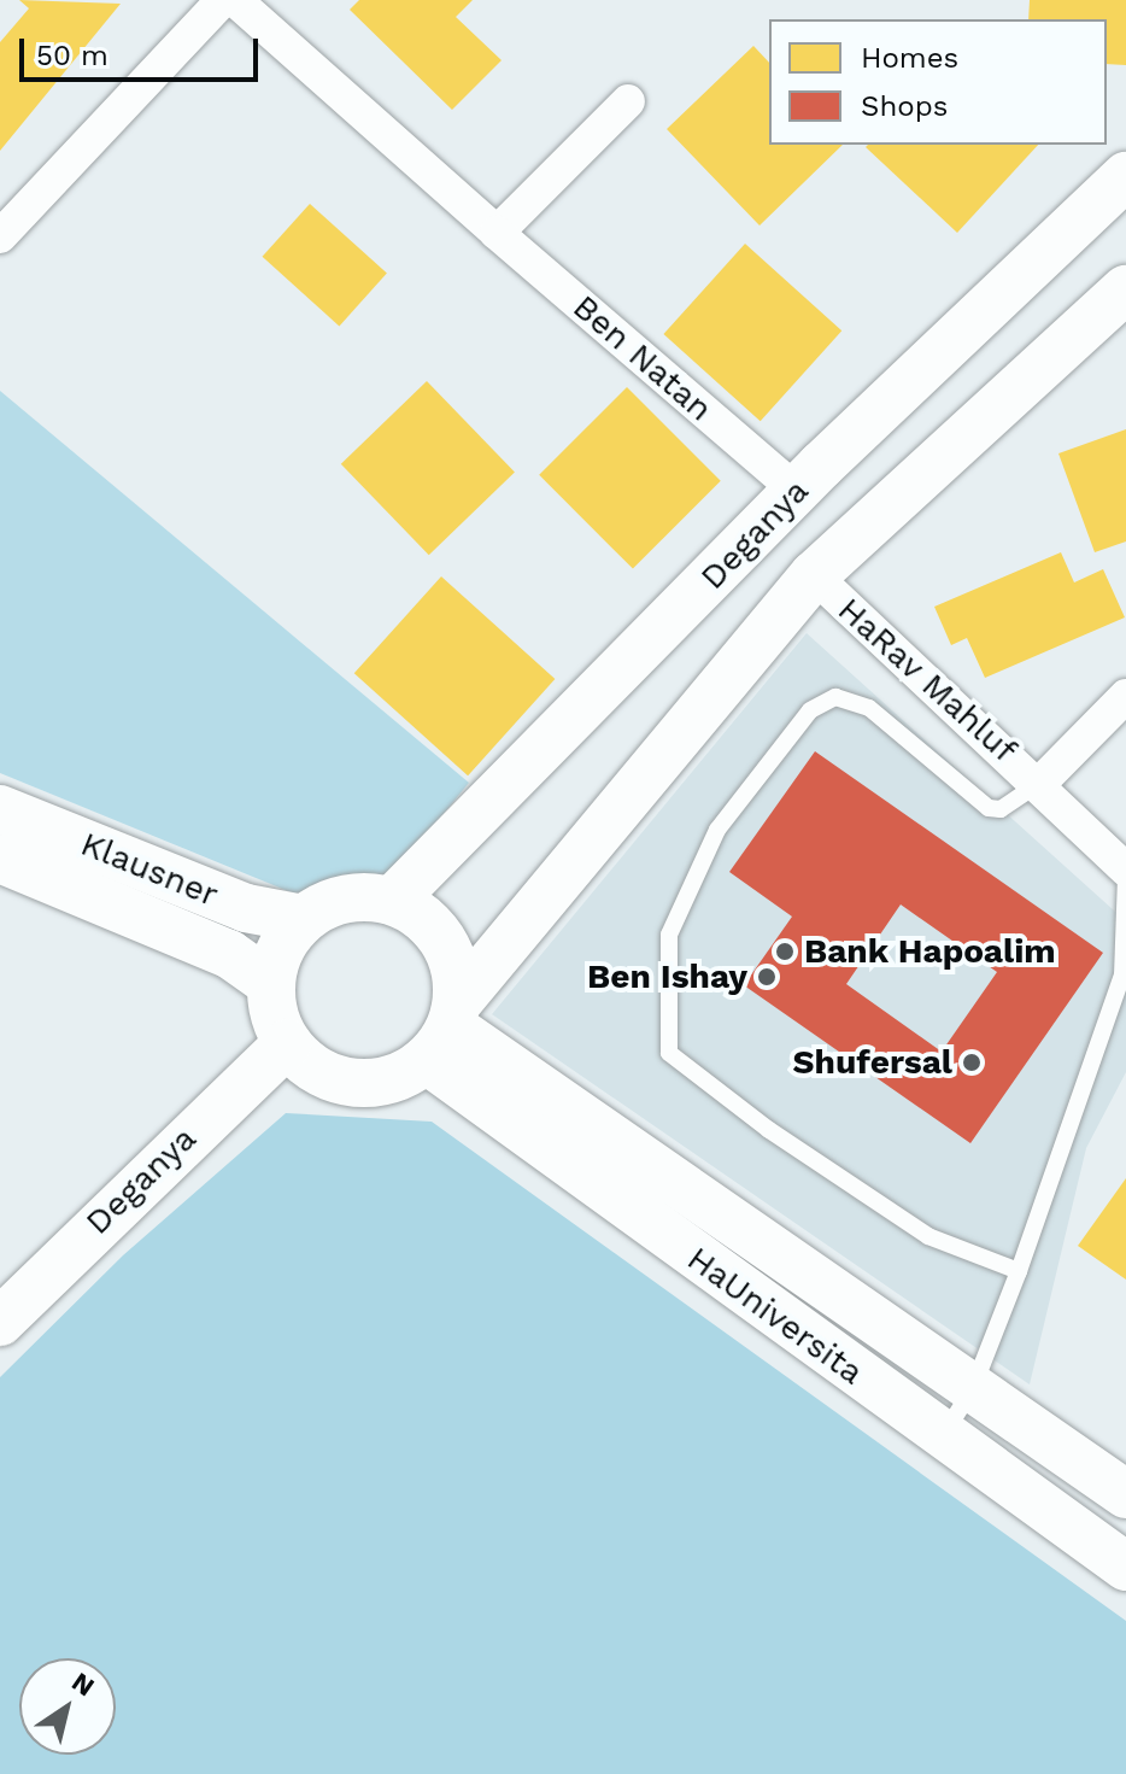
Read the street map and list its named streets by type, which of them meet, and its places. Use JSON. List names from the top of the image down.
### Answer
{
  "streets": {
    "street": [
      "Ben Natan",
      "Deganya",
      "HaRav Mahluf",
      "Klausner",
      "HaUniversita"
    ]
  },
  "crossings": [
    ["Deganya", "Klausner"],
    ["Deganya", "HaUniversita"],
    ["Klausner", "HaUniversita"]
  ],
  "places": ["Bank Hapoalim", "Ben Ishay", "Shufersal"],
  "legend": ["Homes", "Shops"],
  "scale_bar": "50 m",
  "north": "top right"
}
